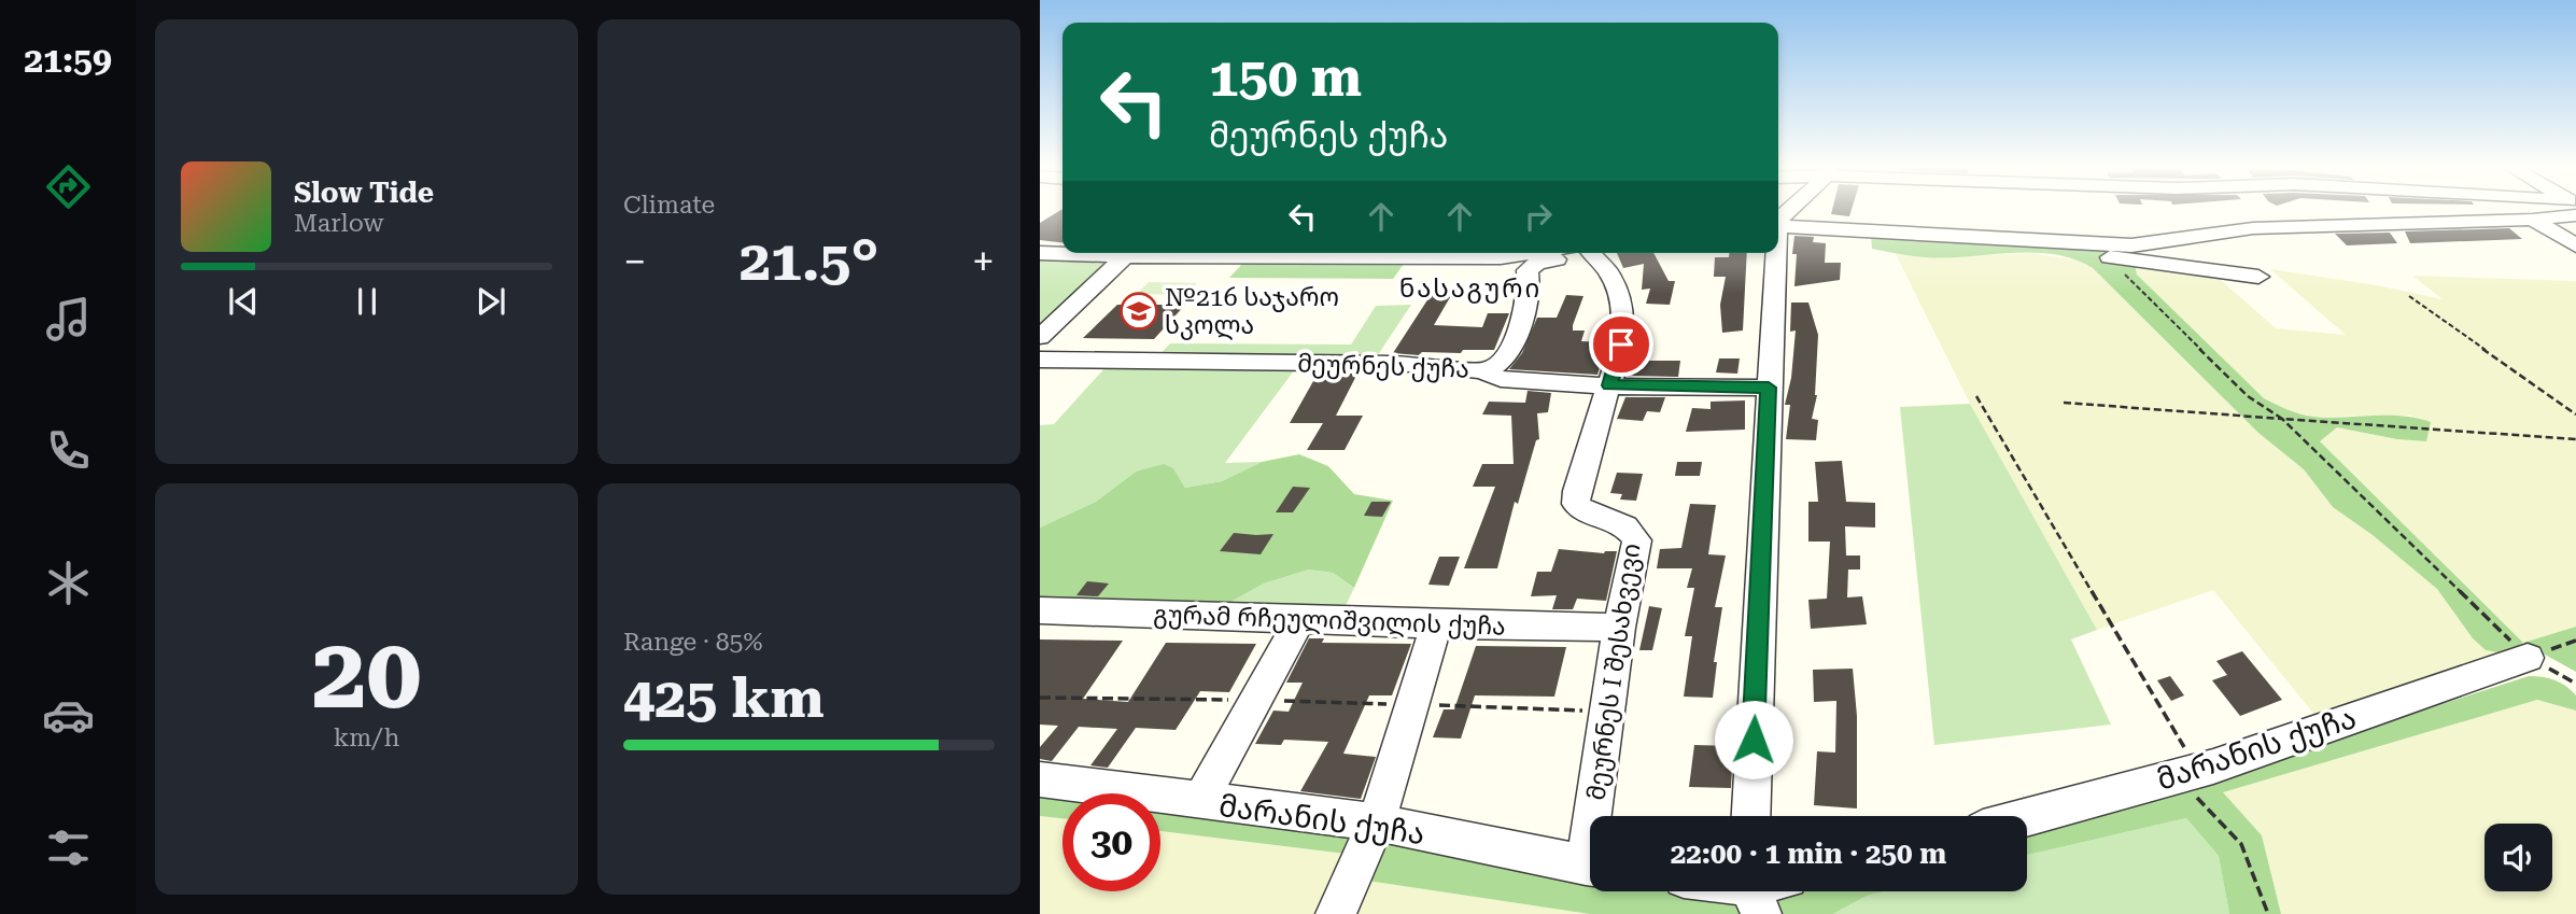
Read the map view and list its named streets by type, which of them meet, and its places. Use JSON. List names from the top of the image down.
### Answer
{
  "streets": {
    "street": [
      "მეურნეს ქუჩა",
      "გურამ რჩეულიშვილის ქუჩა",
      "მეურნეს I შესახვევი",
      "მარანის ქუჩა"
    ]
  },
  "crossings": [
    ["მეურნეს ქუჩა", "მეურნეს I შესახვევი"],
    ["გურამ რჩეულიშვილის ქუჩა", "მეურნეს I შესახვევი"]
  ],
  "districts": ["ნასაგური"],
  "places": {
    "school or university": ["№216 საჯარო სკოლა"]
  },
  "page": {
    "tabs": "21:59",
    "tile": [
      "Climate",
      ["20", "km/h"],
      ["Range · 85%", "425 km"]
    ],
    "turn": ["150 m", "მეურნეს ქუჩა"],
    "song": ["Slow Tide", "Marlow"],
    "heat": ["−", "21.5°", "+"],
    "limit": "30",
    "trip": "22:00 · 1 min · 250 m"
  }
}
